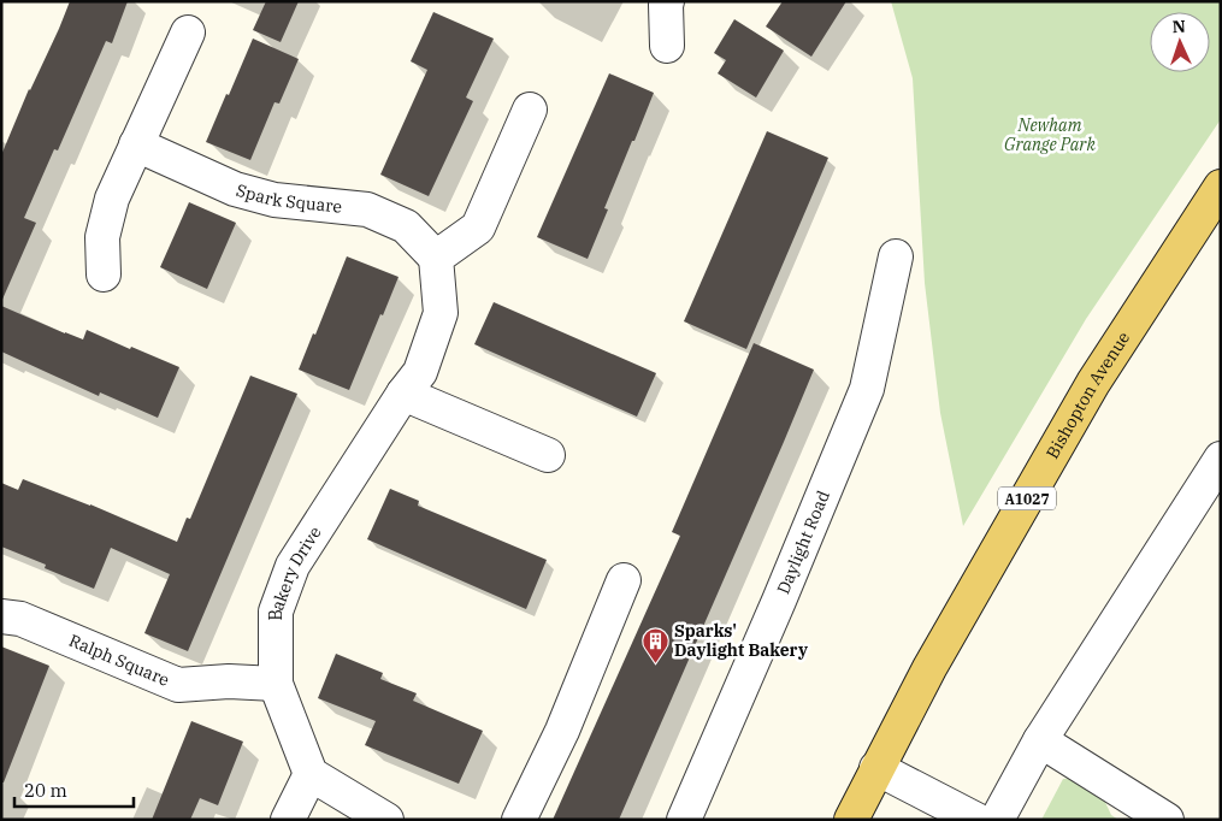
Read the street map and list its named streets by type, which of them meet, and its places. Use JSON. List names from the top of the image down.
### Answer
{
  "streets": {
    "main road": ["Bishopton Avenue", "A1027"],
    "street": [
      "Spark Square",
      "Daylight Road",
      "Bakery Drive",
      "Ralph Square"
    ]
  },
  "crossings": [
    ["Spark Square", "Bakery Drive"],
    ["Bakery Drive", "Ralph Square"]
  ],
  "parks": ["Newham Grange Park"],
  "places": {
    "building": ["Sparks' Daylight Bakery"]
  },
  "scale_bar": "20 m",
  "north": "top"
}
